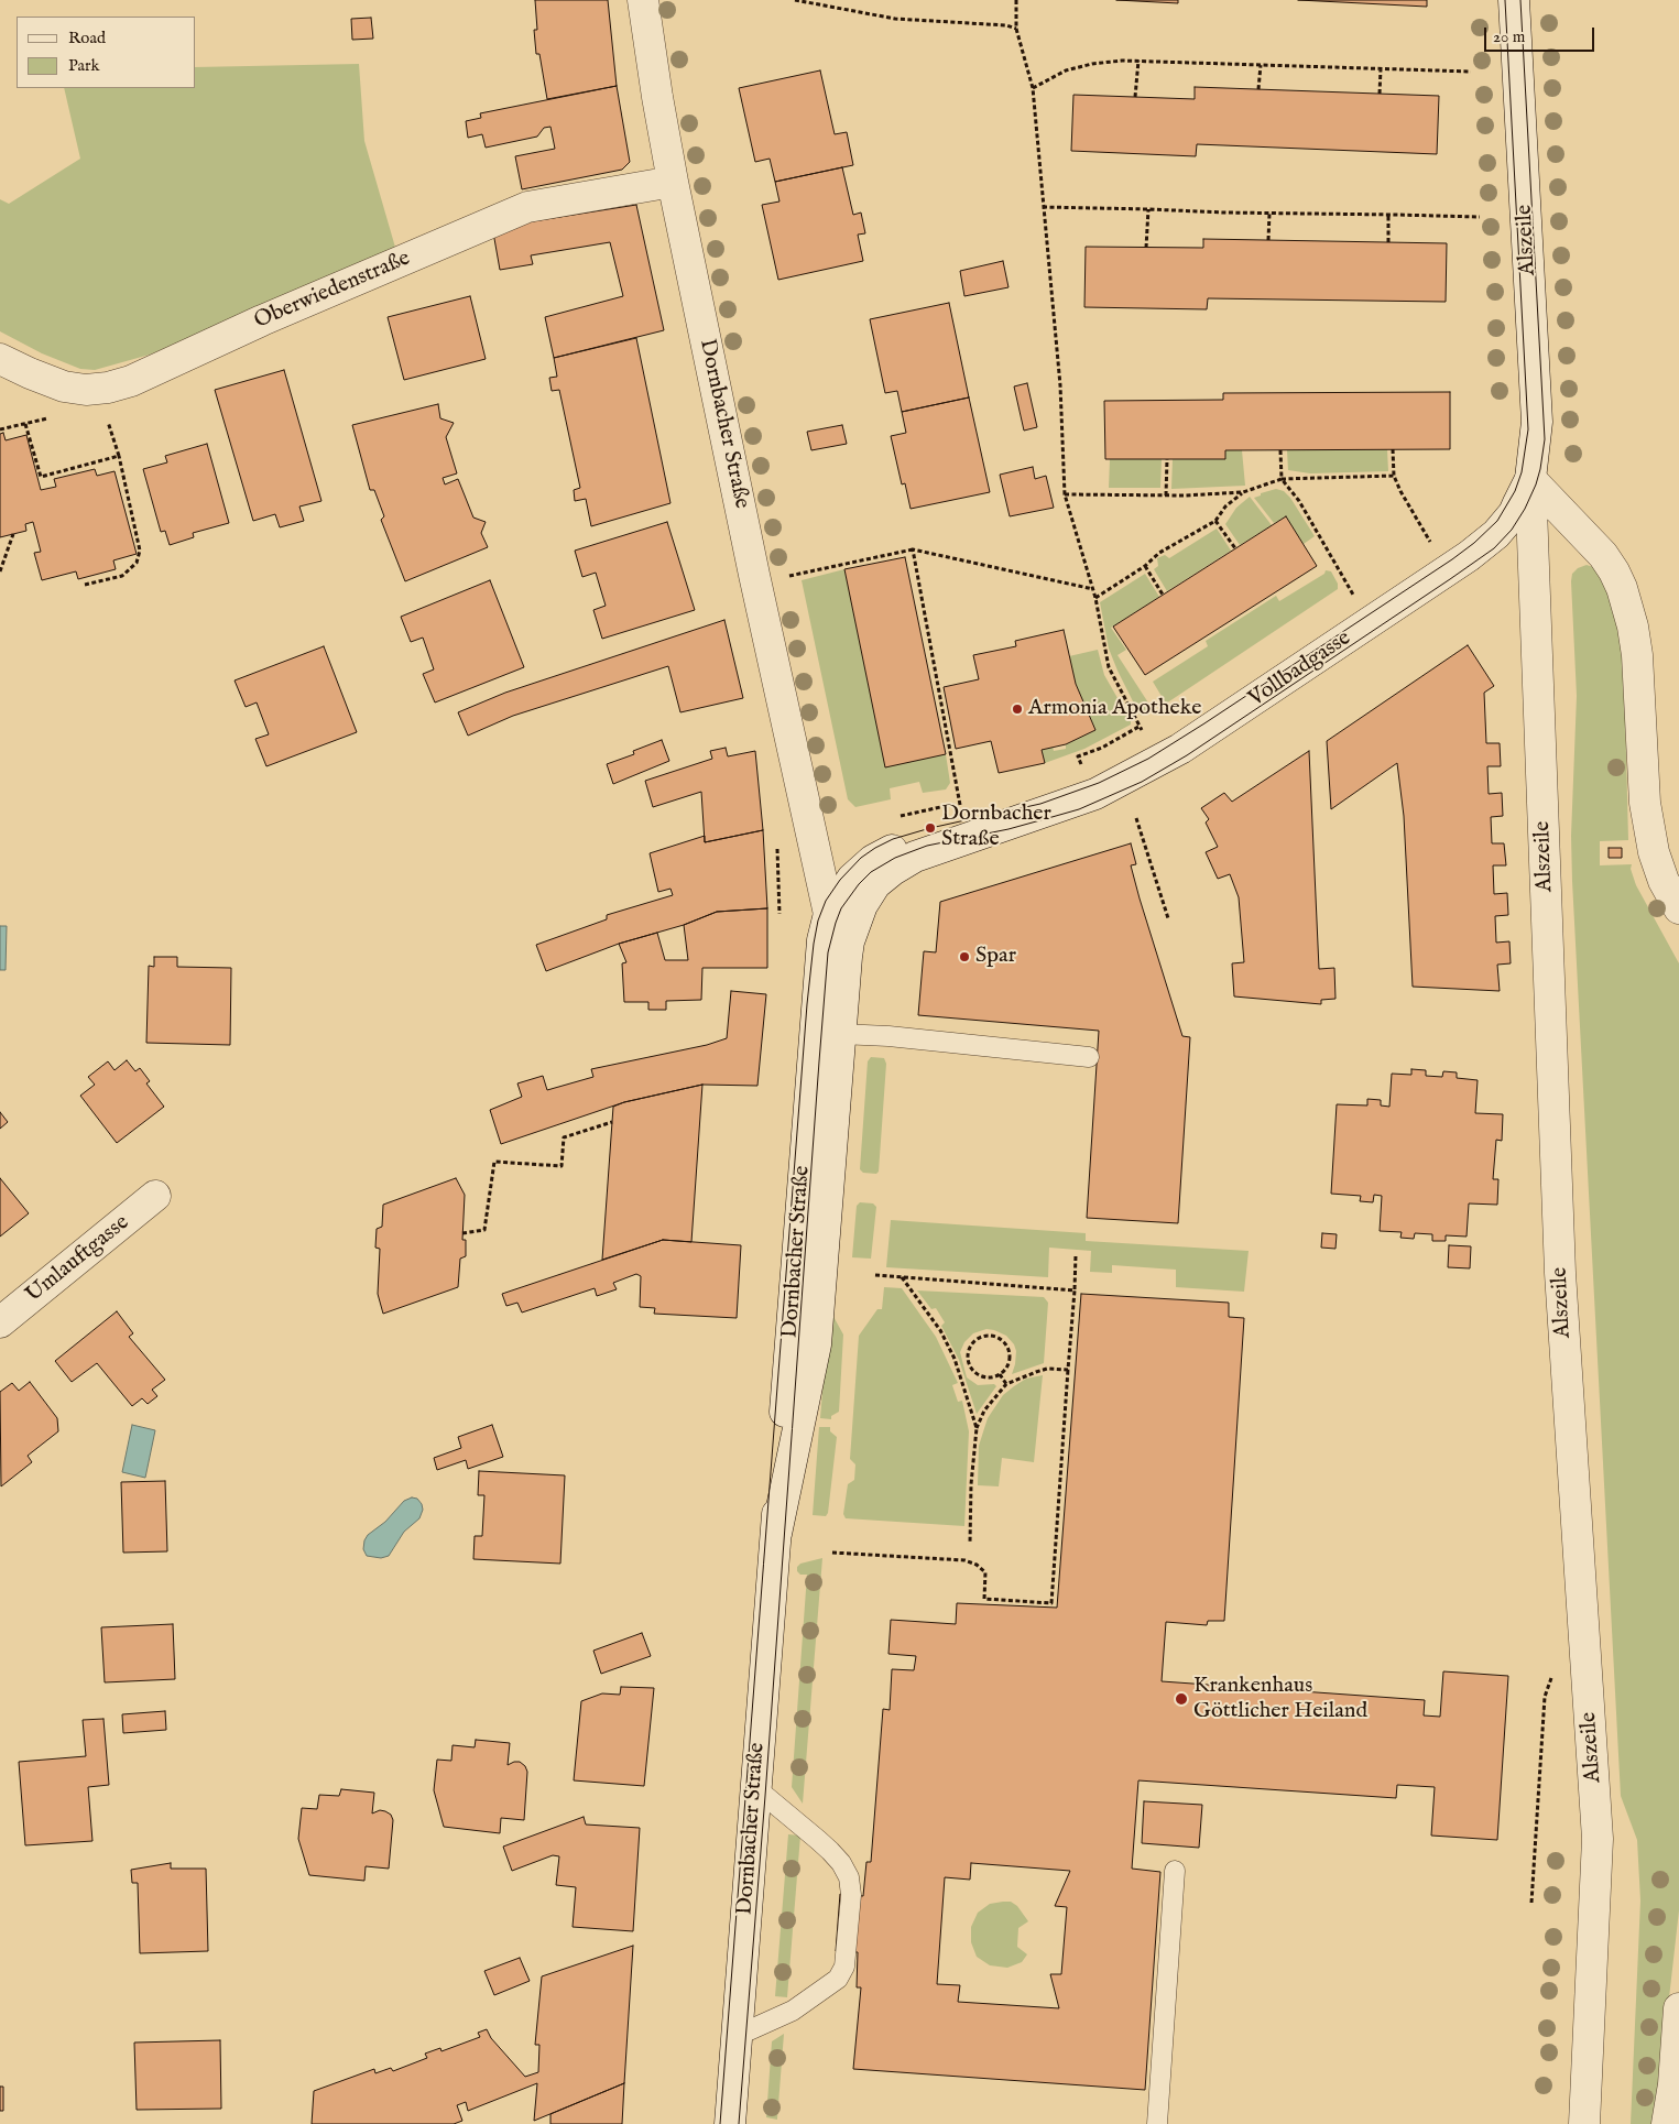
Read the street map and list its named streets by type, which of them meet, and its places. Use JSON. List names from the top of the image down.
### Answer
{
  "streets": {
    "street": [
      "Alszeile",
      "Oberwiedenstraße",
      "Dornbacher Straße",
      "Vollbadgasse",
      "Umlauftgasse"
    ]
  },
  "crossings": [
    ["Alszeile", "Vollbadgasse"],
    ["Oberwiedenstraße", "Dornbacher Straße"],
    ["Dornbacher Straße", "Vollbadgasse"]
  ],
  "places": [
    "Armonia Apotheke",
    "Dornbacher Straße",
    "Spar",
    "Krankenhaus Göttlicher Heiland"
  ],
  "legend": ["Road", "Park"],
  "scale_bar": "20 m"
}
